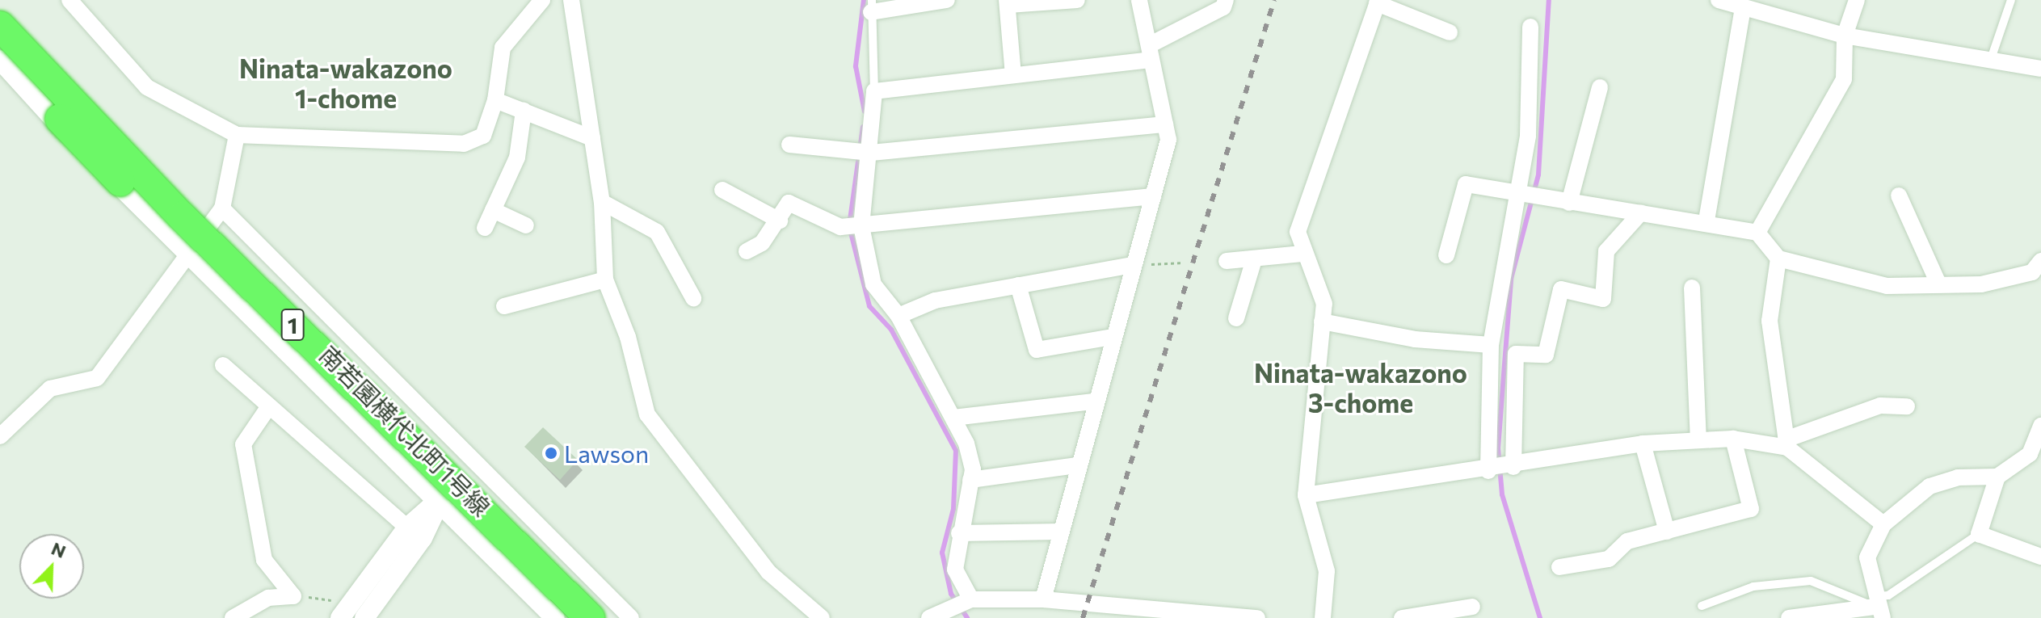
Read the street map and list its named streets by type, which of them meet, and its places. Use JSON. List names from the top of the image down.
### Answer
{
  "streets": {
    "highway": ["1"],
    "street": ["南若園横代北町1号線"]
  },
  "crossings": [
    ["1", "南若園横代北町1号線"]
  ],
  "districts": ["Ninata-wakazono 1-chome", "Ninata-wakazono 3-chome"],
  "places": ["Lawson"],
  "north": "top right"
}
